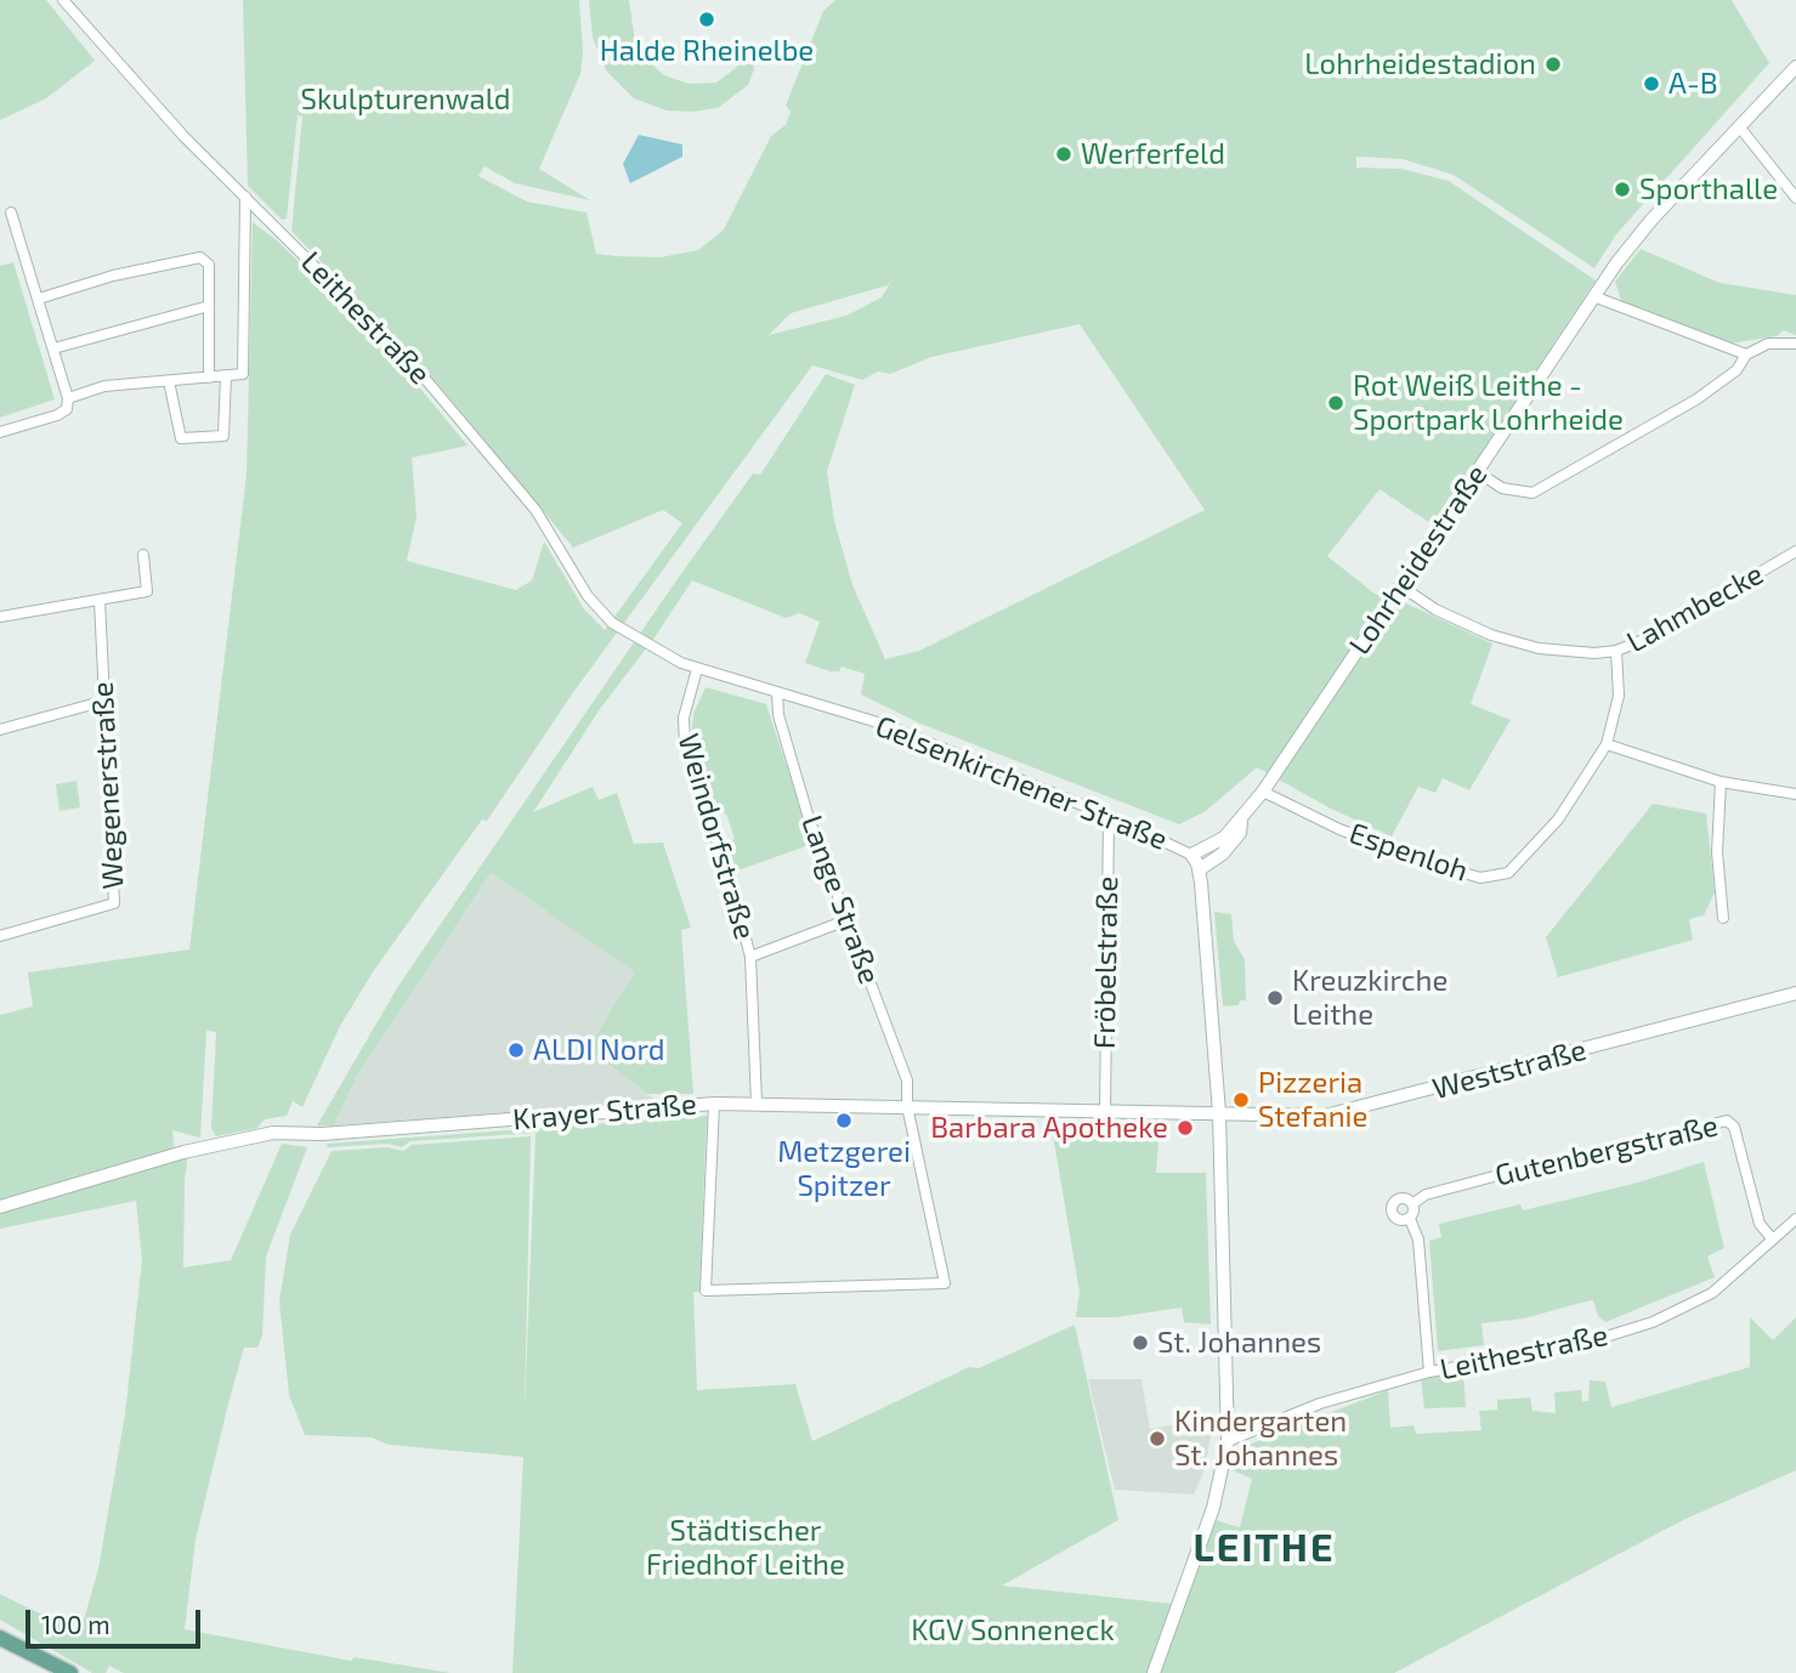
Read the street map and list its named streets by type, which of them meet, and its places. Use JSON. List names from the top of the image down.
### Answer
{
  "streets": {
    "street": [
      "Leithestraße",
      "Lohrheidestraße",
      "Lahmbecke",
      "Gelsenkirchener Straße",
      "Wegenerstraße",
      "Weindorfstraße",
      "Espenloh",
      "Lange Straße",
      "Fröbelstraße",
      "Weststraße",
      "Krayer Straße",
      "Gutenbergstraße"
    ]
  },
  "crossings": [
    ["Leithestraße", "Gelsenkirchener Straße"],
    ["Leithestraße", "Gutenbergstraße"],
    ["Lohrheidestraße", "Lahmbecke"],
    ["Lohrheidestraße", "Gelsenkirchener Straße"],
    ["Lohrheidestraße", "Espenloh"],
    ["Lahmbecke", "Espenloh"],
    ["Gelsenkirchener Straße", "Weindorfstraße"],
    ["Gelsenkirchener Straße", "Lange Straße"],
    ["Gelsenkirchener Straße", "Fröbelstraße"],
    ["Gelsenkirchener Straße", "Weststraße"],
    ["Gelsenkirchener Straße", "Krayer Straße"],
    ["Weindorfstraße", "Lange Straße"],
    ["Weindorfstraße", "Krayer Straße"],
    ["Lange Straße", "Krayer Straße"],
    ["Fröbelstraße", "Krayer Straße"],
    ["Weststraße", "Krayer Straße"]
  ],
  "districts": ["LEITHE"],
  "parks": ["Skulpturenwald", "Städtischer Friedhof Leithe", "KGV Sonneneck"],
  "places": [
    "Halde Rheinelbe",
    "Lohrheidestadion",
    "A-B",
    "Werferfeld",
    "Sporthalle",
    "Rot Weiß Leithe - Sportpark Lohrheide",
    "Kreuzkirche Leithe",
    "ALDI Nord",
    "Pizzeria Stefanie",
    "Metzgerei Spitzer",
    "Barbara Apotheke",
    "St. Johannes",
    "Kindergarten St. Johannes"
  ],
  "scale_bar": "100 m"
}
